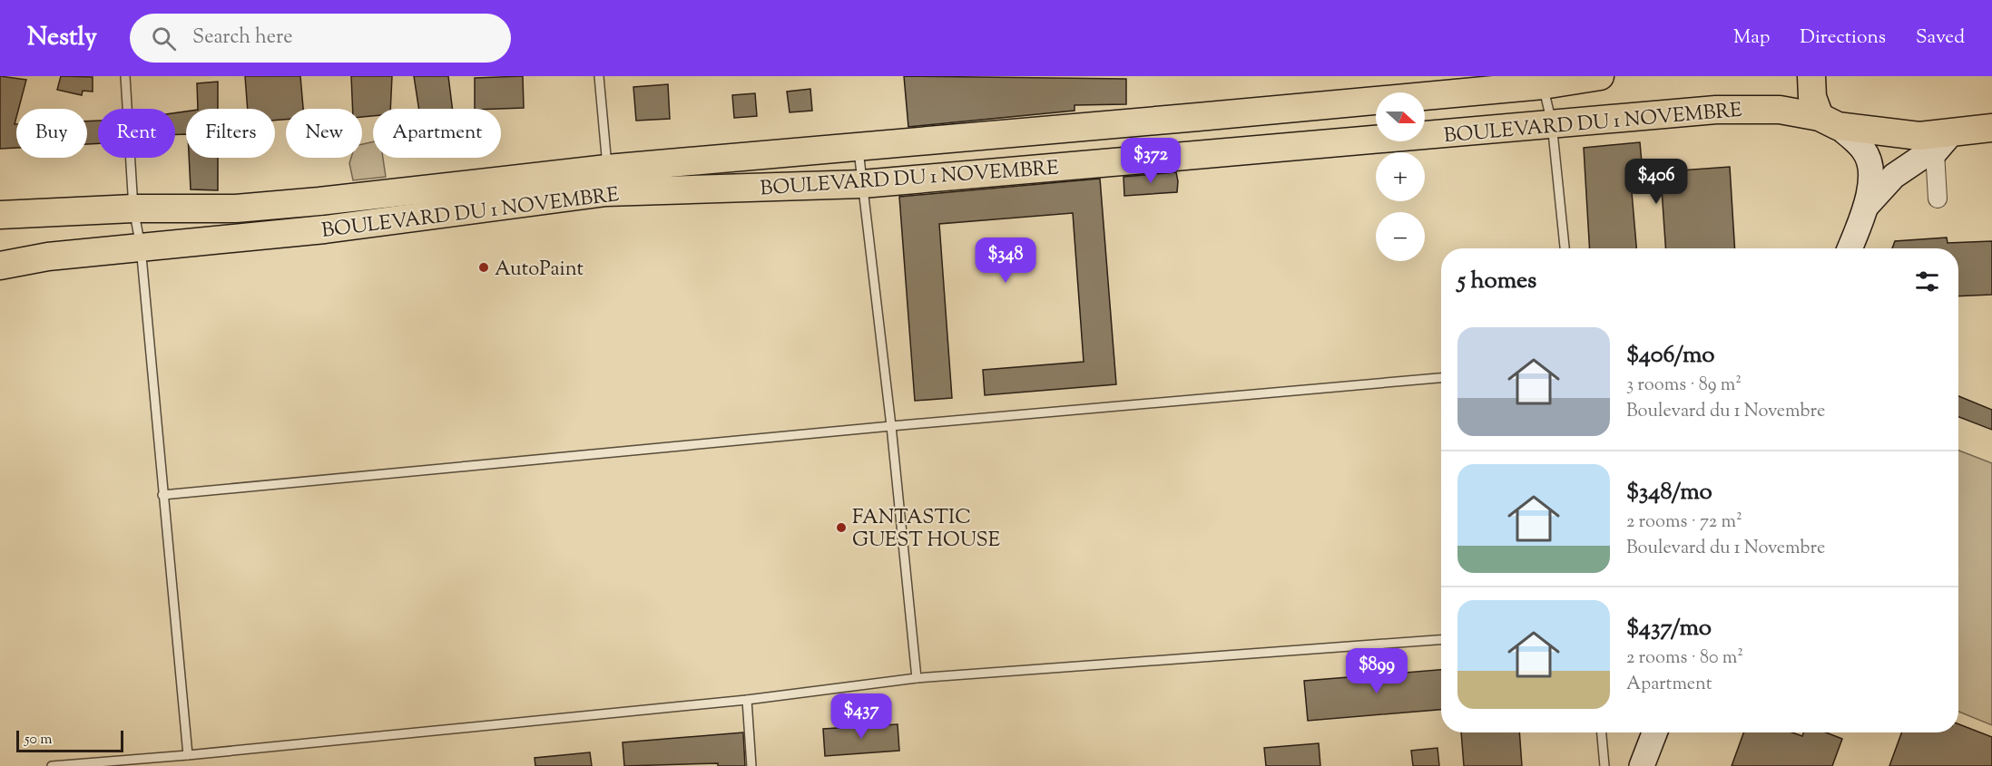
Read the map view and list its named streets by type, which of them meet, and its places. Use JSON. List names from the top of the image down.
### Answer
{
  "streets": {
    "main road": ["BOULEVARD DU 1 NOVEMBRE"]
  },
  "places": ["AutoPaint", "FANTASTIC GUEST HOUSE"],
  "scale_bar": "50 m",
  "north": "right",
  "page": {
    "header": "Nestly",
    "search": "Search here",
    "nav": ["Map", "Directions", "Saved"],
    "map_buttons": ["+", "−"],
    "chip": [
      "Buy",
      "Rent",
      "Filters",
      "New",
      "Apartment"
    ],
    "price": [
      "$372",
      "$406",
      "$348",
      "$899",
      "$437"
    ],
    "heading": "5 homes",
    "list": [
      {
        "name": "$406/mo",
        "note": "3 rooms · 89 m² · Boulevard du 1 Novembre"
      },
      {
        "name": "$348/mo",
        "note": "2 rooms · 72 m² · Boulevard du 1 Novembre"
      },
      {
        "name": "$437/mo",
        "note": "2 rooms · 80 m² · Apartment"
      }
    ],
    "scale": "50 m"
  }
}
